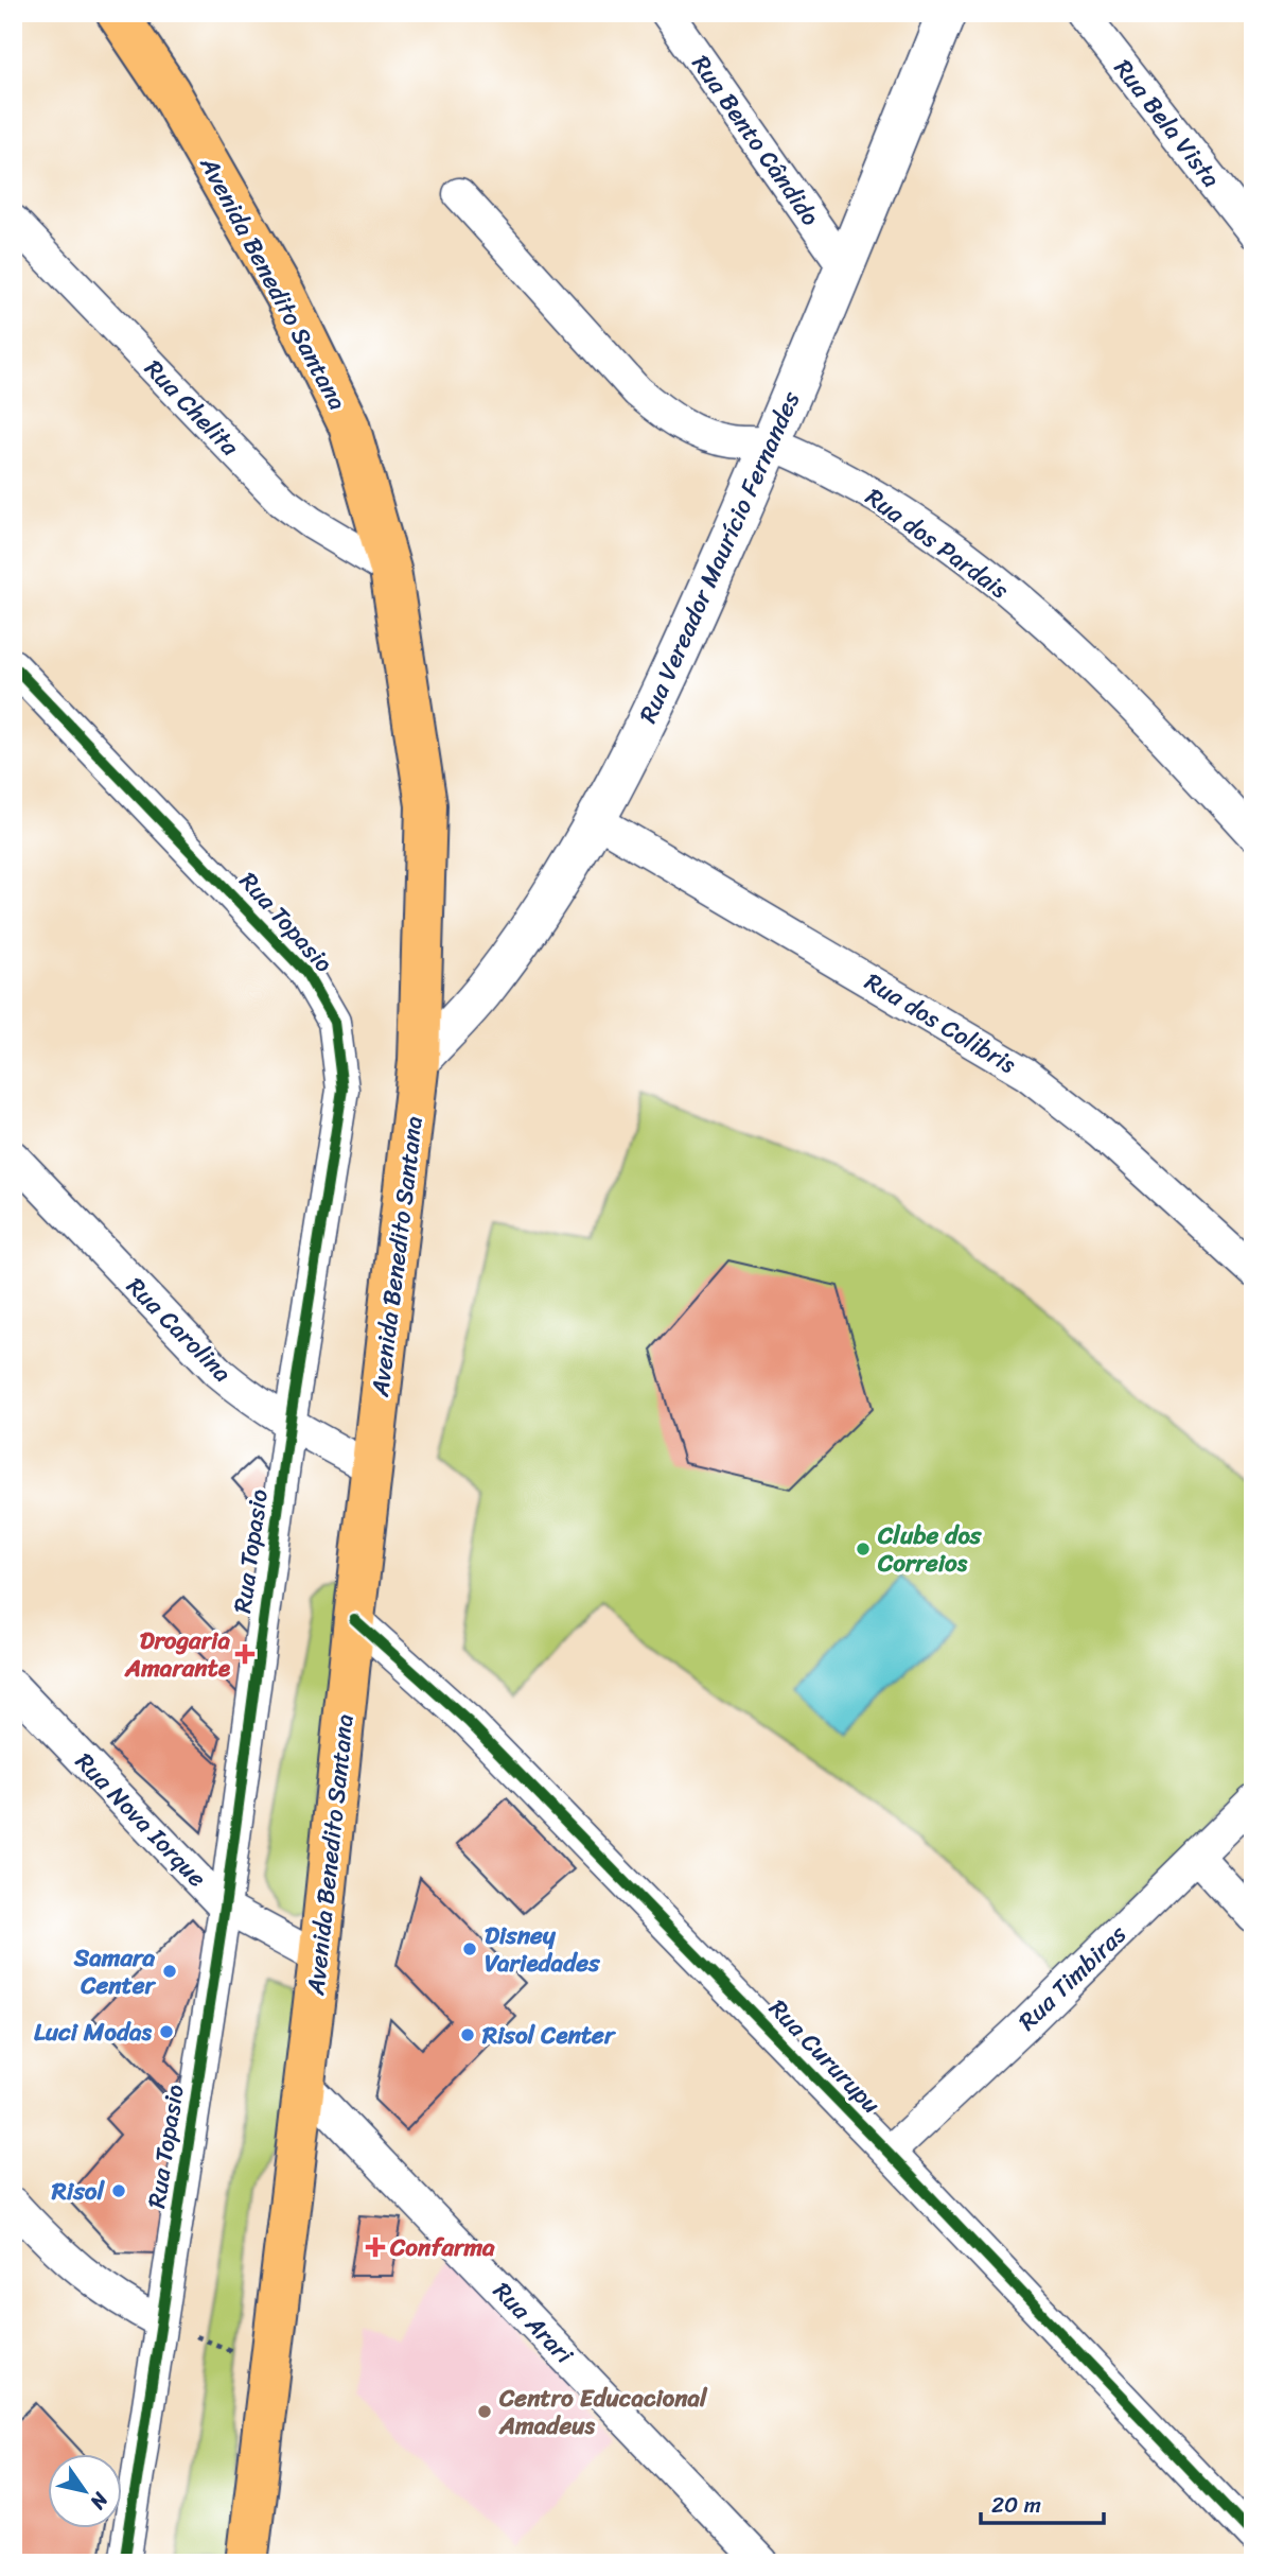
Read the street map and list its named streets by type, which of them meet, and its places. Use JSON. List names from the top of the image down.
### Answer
{
  "streets": {
    "main road": ["Avenida Benedito Santana"],
    "street": [
      "Rua Bela Vista",
      "Rua Bento Cândido",
      "Rua Chelita",
      "Rua dos Pardais",
      "Rua Vereador Maurício Fernandes",
      "Rua Topasio",
      "Rua dos Colibris",
      "Rua Carolina",
      "Rua Nova Iorque",
      "Rua Timbiras",
      "Rua Cururupu",
      "Rua Arari"
    ]
  },
  "crossings": [
    ["Rua Bento Cândido", "Rua Vereador Maurício Fernandes"],
    ["Avenida Benedito Santana", "Rua Chelita"],
    ["Avenida Benedito Santana", "Rua Vereador Maurício Fernandes"],
    ["Avenida Benedito Santana", "Rua Carolina"],
    ["Avenida Benedito Santana", "Rua Nova Iorque"],
    ["Avenida Benedito Santana", "Rua Cururupu"],
    ["Avenida Benedito Santana", "Rua Arari"],
    ["Rua dos Pardais", "Rua Vereador Maurício Fernandes"],
    ["Rua Vereador Maurício Fernandes", "Rua dos Colibris"],
    ["Rua Topasio", "Rua Carolina"],
    ["Rua Topasio", "Rua Nova Iorque"],
    ["Rua Timbiras", "Rua Cururupu"]
  ],
  "places": {
    "other": [
      "Clube dos Correios",
      "Disney Variedades",
      "Samara Center",
      "Luci Modas",
      "Risol Center",
      "Risol",
      "Centro Educacional Amadeus"
    ],
    "health": ["Drogaria Amarante", "Confarma"]
  },
  "scale_bar": "20 m",
  "north": "bottom right"
}
